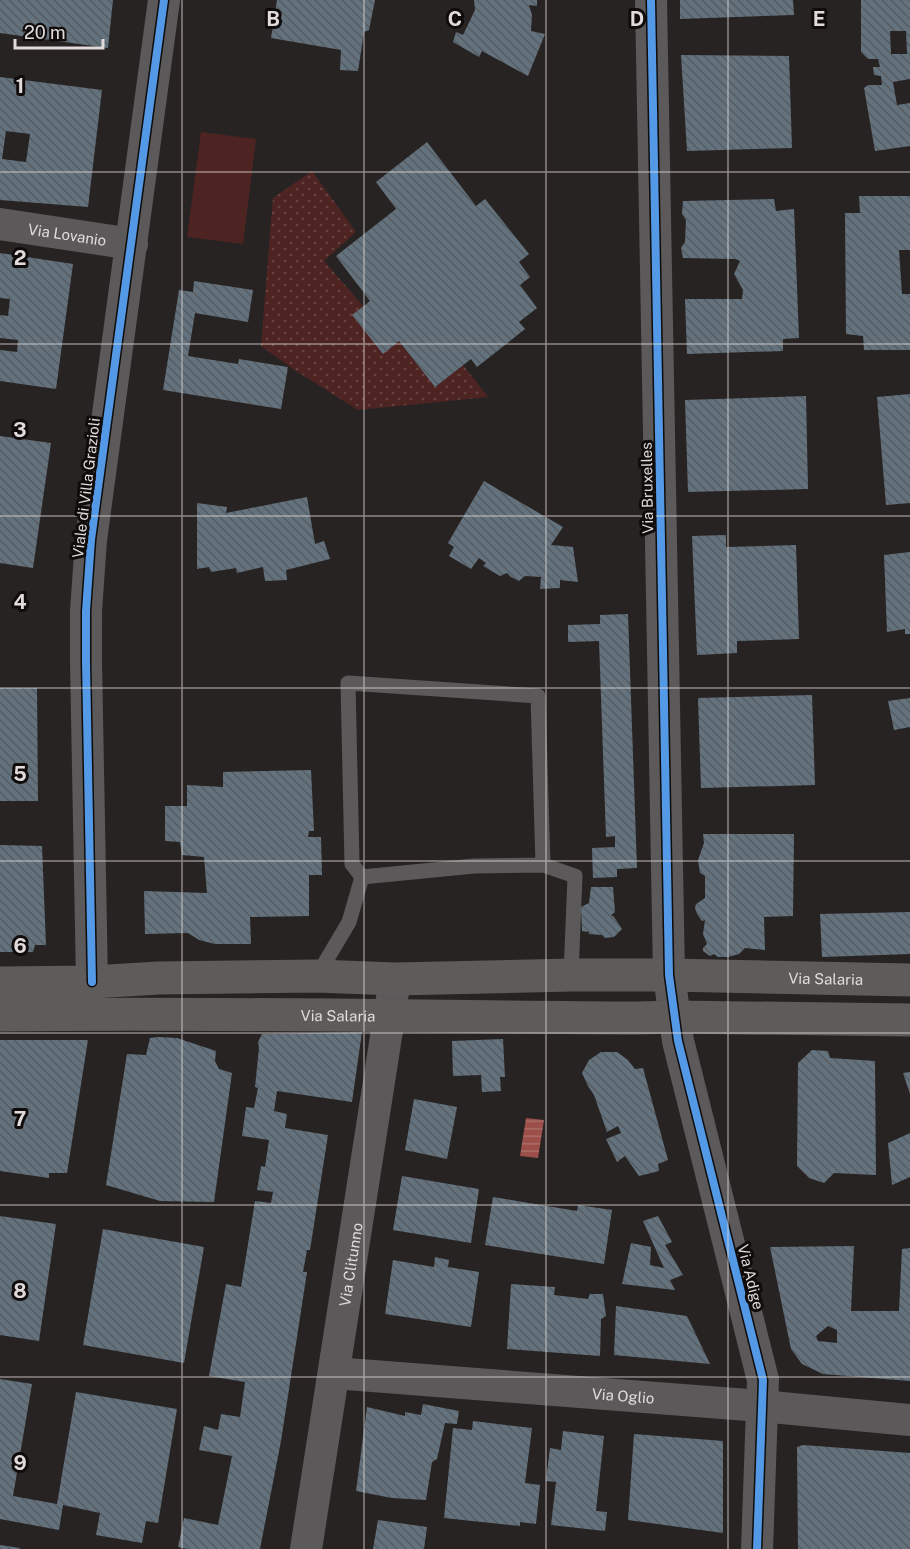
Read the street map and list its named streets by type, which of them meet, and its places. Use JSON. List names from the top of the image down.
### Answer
{
  "streets": {
    "main road": ["Via Salaria"],
    "street": [
      "Via Lovanio",
      "Viale di Villa Grazioli",
      "Via Bruxelles",
      "Via Clitunno",
      "Via Adige",
      "Via Oglio"
    ]
  },
  "crossings": [
    ["Via Lovanio", "Viale di Villa Grazioli"],
    ["Viale di Villa Grazioli", "Via Salaria"],
    ["Via Bruxelles", "Via Salaria"],
    ["Via Salaria", "Via Clitunno"],
    ["Via Salaria", "Via Adige"],
    ["Via Clitunno", "Via Oglio"],
    ["Via Adige", "Via Oglio"]
  ],
  "scale_bar": "20 m",
  "grid": {
    "columns": [
      "B",
      "C",
      "D",
      "E"
    ],
    "rows": [
      "1",
      "2",
      "3",
      "4",
      "5",
      "6",
      "7",
      "8",
      "9"
    ]
  }
}
